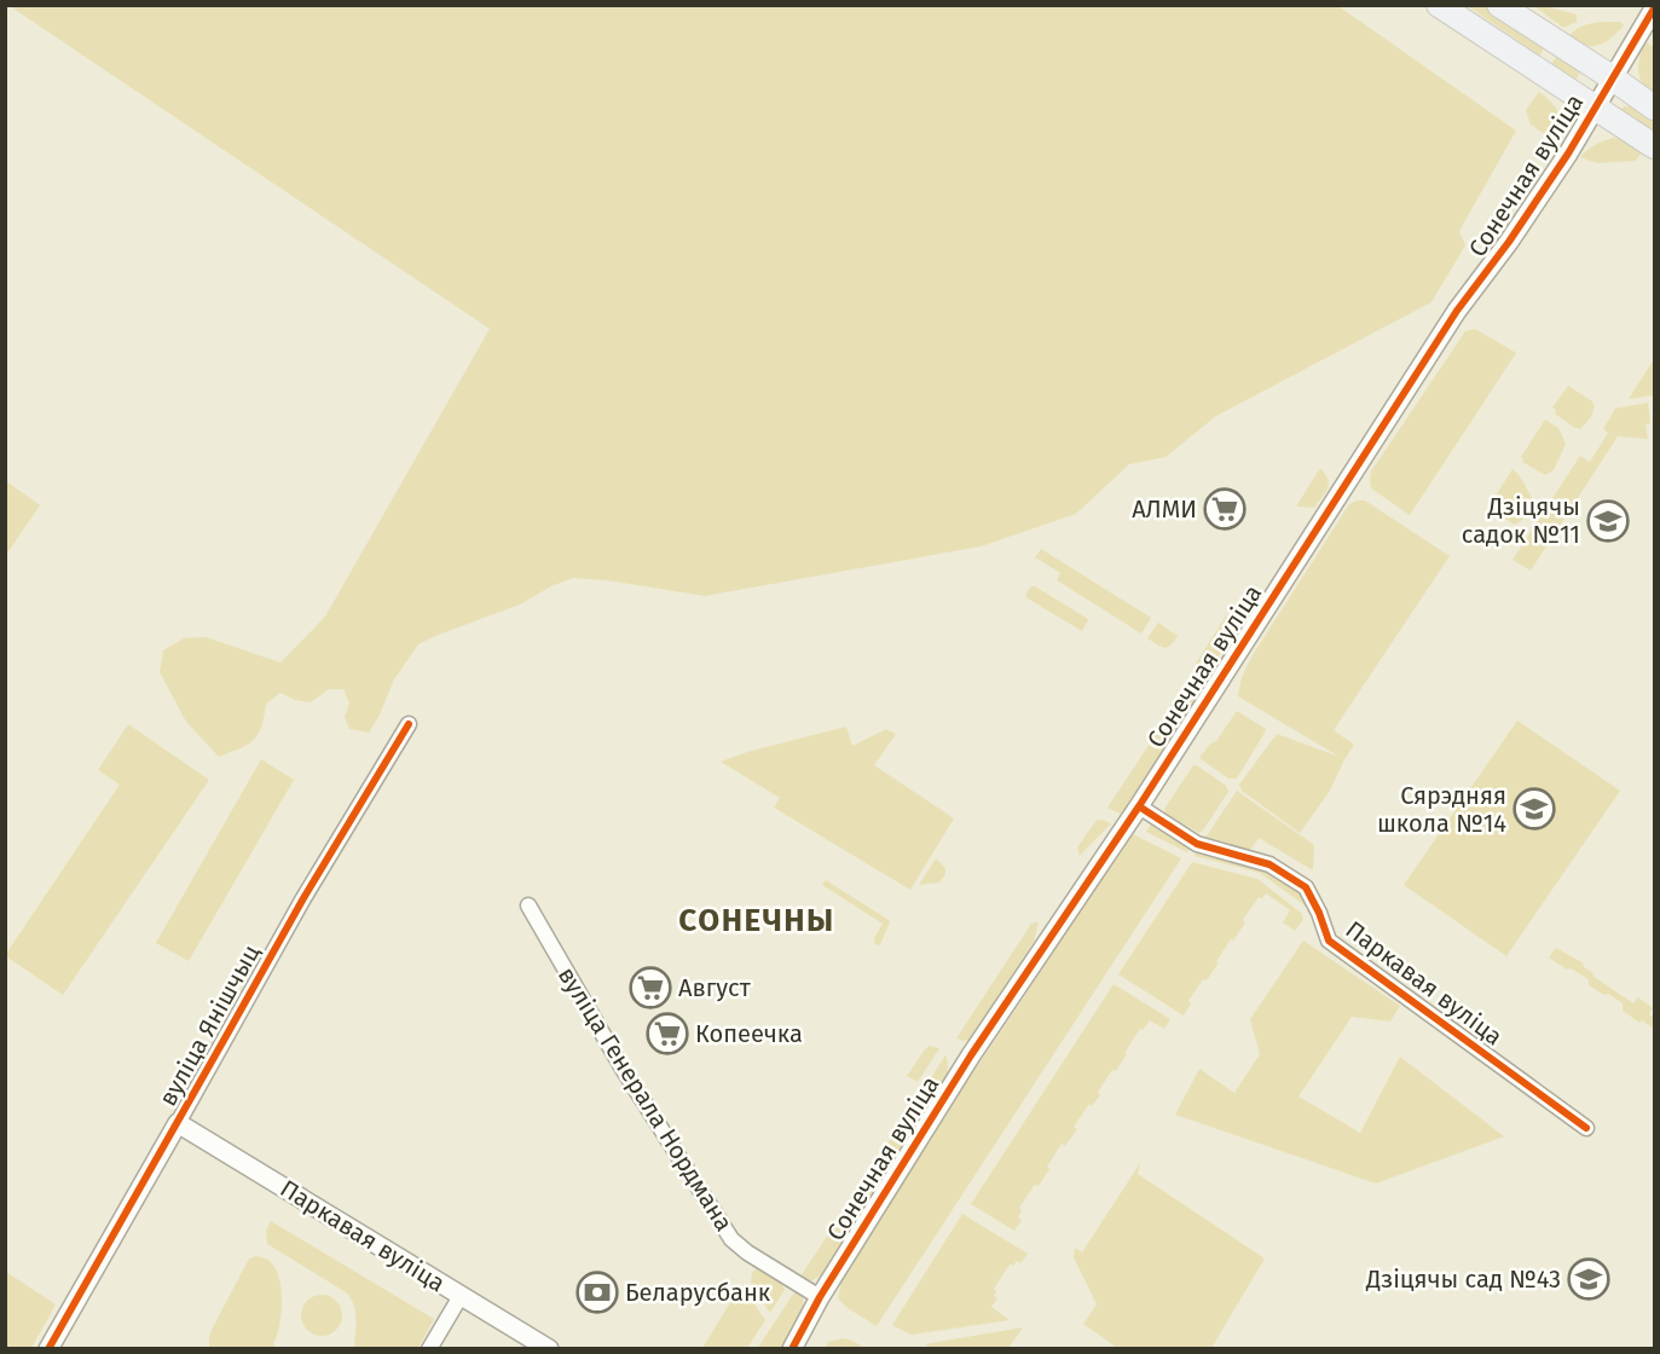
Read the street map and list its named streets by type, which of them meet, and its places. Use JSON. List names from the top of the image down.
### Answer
{
  "streets": {
    "street": [
      "Сонечная вуліца",
      "Паркавая вуліца",
      "вуліца Янішчыц",
      "вуліца Генерала Нордмана"
    ]
  },
  "crossings": [
    ["Сонечная вуліца", "Паркавая вуліца"],
    ["Сонечная вуліца", "вуліца Генерала Нордмана"],
    ["Паркавая вуліца", "вуліца Янішчыц"]
  ],
  "districts": ["СОНЕЧНЫ"],
  "places": {
    "supermarket": ["АЛМИ", "Август", "Копеечка"],
    "school or university": ["Дзіцячы садок №11", "Сярэдняя школа №14", "Дзіцячы сад №43"],
    "bank": ["Беларусбанк"]
  }
}
